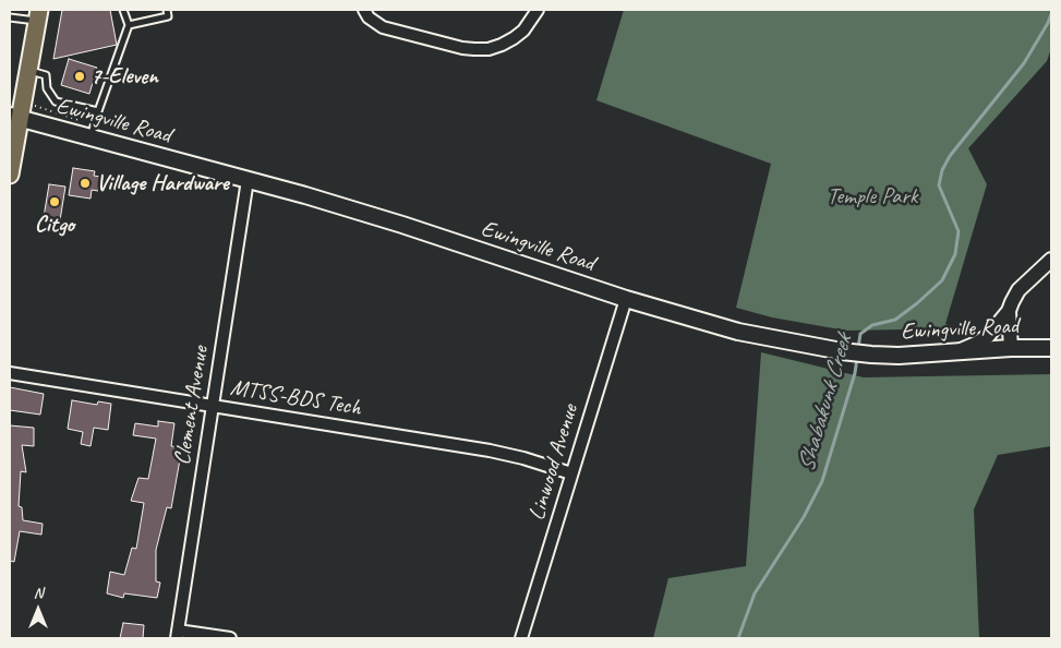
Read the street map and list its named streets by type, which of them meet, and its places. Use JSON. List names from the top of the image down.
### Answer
{
  "streets": {
    "main road": ["Ewingville Road"],
    "street": ["MTSS-BDS Tech", "Clement Avenue", "Linwood Avenue"]
  },
  "crossings": [
    ["Ewingville Road", "Clement Avenue"],
    ["Ewingville Road", "Linwood Avenue"],
    ["MTSS-BDS Tech", "Clement Avenue"],
    ["MTSS-BDS Tech", "Linwood Avenue"]
  ],
  "water": ["Shabakunk Creek"],
  "parks": ["Temple Park"],
  "places": ["7-Eleven", "Village Hardware", "Citgo"],
  "north": "top"
}
